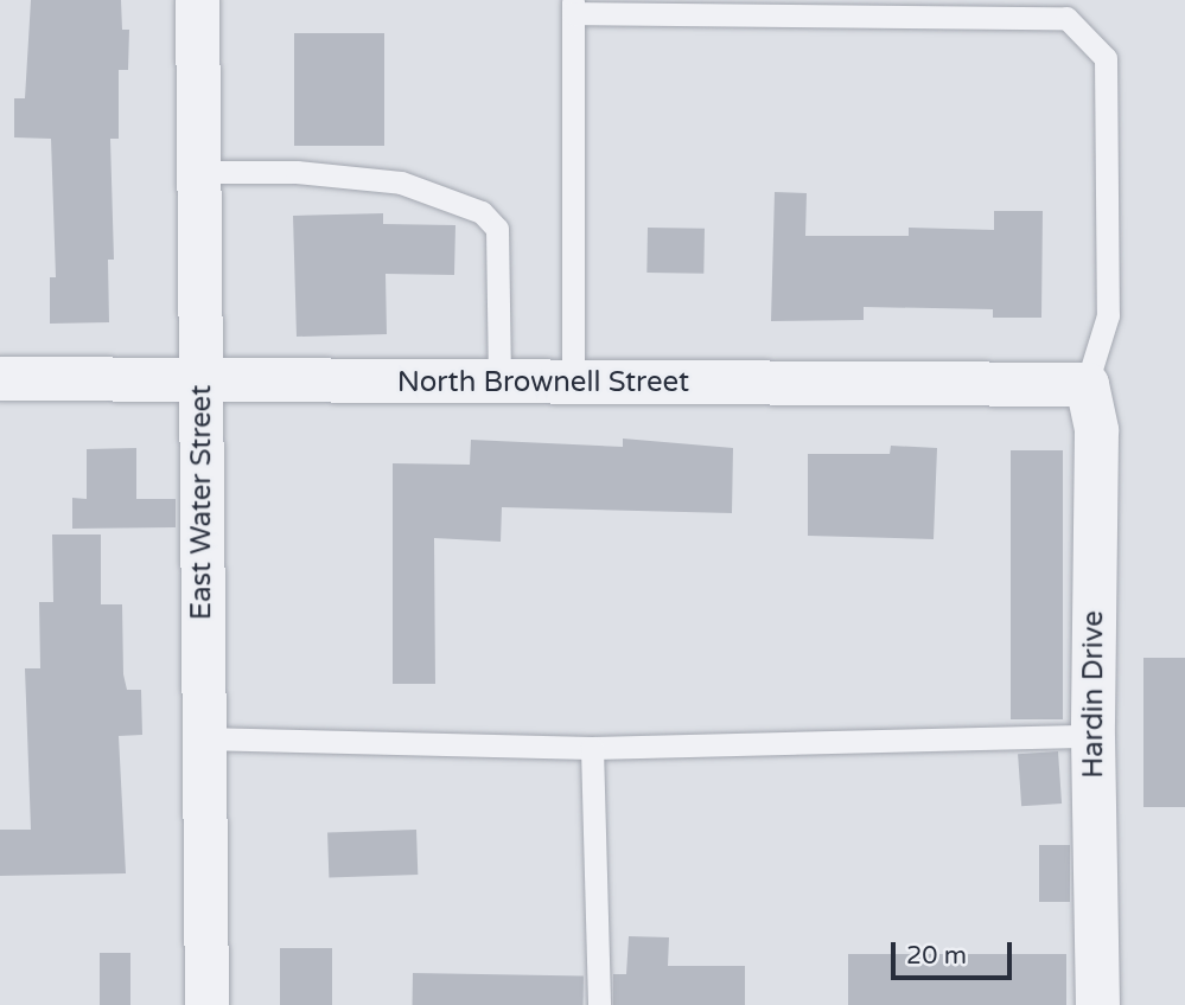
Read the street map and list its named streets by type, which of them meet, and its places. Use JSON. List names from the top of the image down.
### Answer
{
  "streets": {
    "street": ["North Brownell Street", "East Water Street", "Hardin Drive"]
  },
  "crossings": [
    ["North Brownell Street", "East Water Street"],
    ["North Brownell Street", "Hardin Drive"]
  ],
  "scale_bar": "20 m"
}
